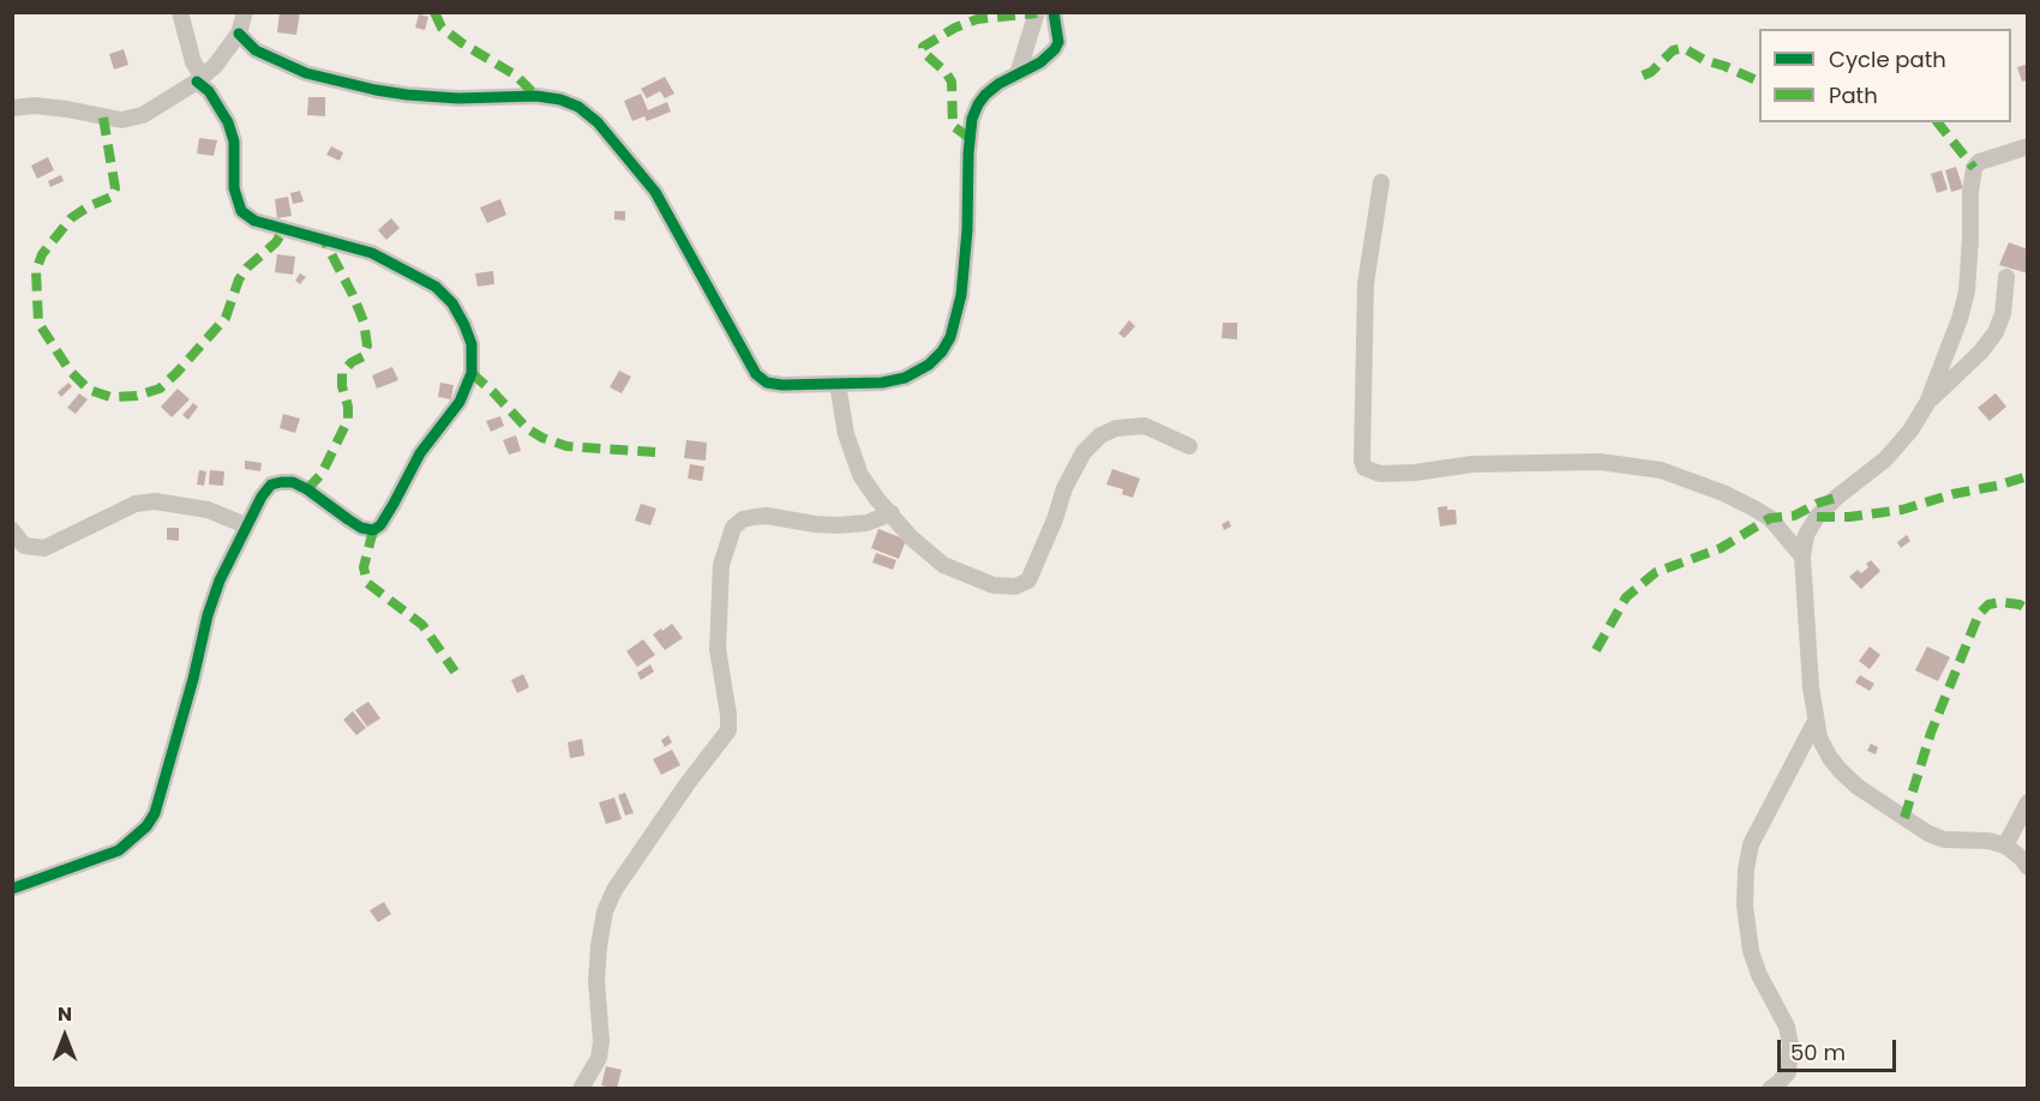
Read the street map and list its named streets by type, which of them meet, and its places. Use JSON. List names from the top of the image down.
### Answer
{
  "legend": ["Cycle path", "Path"],
  "scale_bar": "50 m",
  "north": "top"
}
